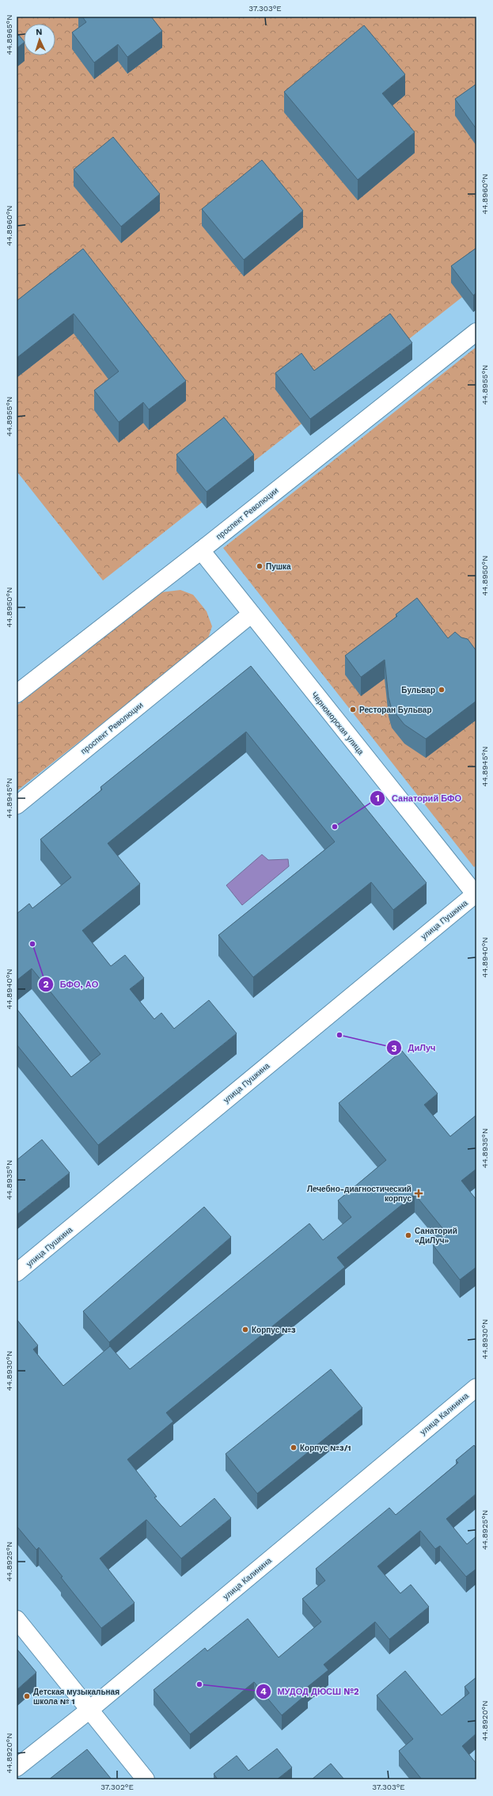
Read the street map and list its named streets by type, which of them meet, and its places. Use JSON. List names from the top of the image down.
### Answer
{
  "streets": {
    "street": [
      "проспект Революции",
      "Черноморская улица",
      "улица Пушкина",
      "улица Калинина"
    ]
  },
  "crossings": [
    ["проспект Революции", "Черноморская улица"],
    ["Черноморская улица", "улица Пушкина"]
  ],
  "places": {
    "other": [
      "Пушка",
      "Бульвар",
      "Ресторан Бульвар",
      "Санаторий БФО",
      "БФО, АО",
      "ДиЛуч",
      "Санаторий «ДиЛуч»",
      "Корпус №3",
      "Корпус №3/1",
      "МУДОД ДЮСШ №2",
      "Детская музыкальная школа № 1"
    ],
    "health": ["Лечебно-диагностический корпус"]
  },
  "north": "top",
  "coordinates": [
    "37.303°E",
    "44.8965°N",
    "44.8960°N",
    "44.8955°N",
    "44.8950°N",
    "44.8945°N",
    "44.8940°N",
    "44.8935°N",
    "44.8930°N",
    "44.8925°N",
    "44.8920°N",
    "37.302°E"
  ]
}
